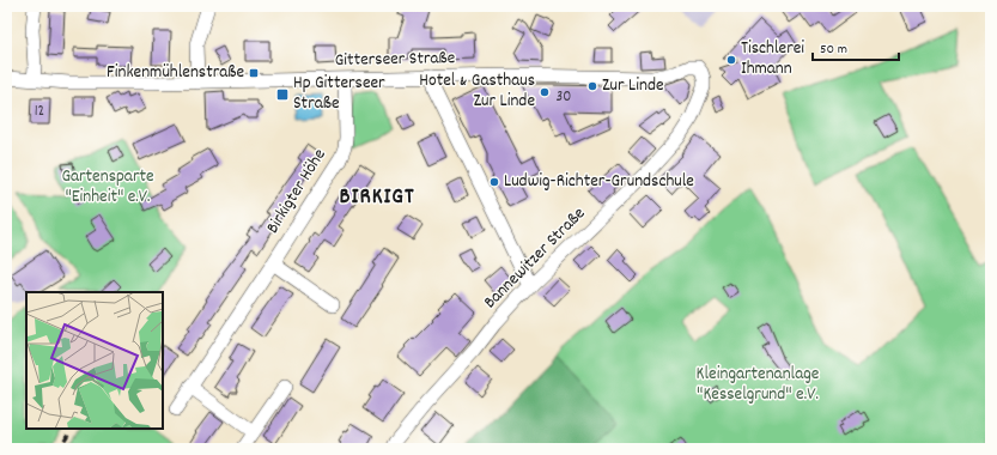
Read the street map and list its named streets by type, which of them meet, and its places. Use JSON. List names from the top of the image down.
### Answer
{
  "streets": {
    "street": ["Gitterseer Straße", "Birkigter Höhe", "Bannewitzer Straße"]
  },
  "crossings": [
    ["Gitterseer Straße", "Birkigter Höhe"],
    ["Gitterseer Straße", "Bannewitzer Straße"]
  ],
  "districts": ["BIRKIGT"],
  "parks": ["Gartensparte \"Einheit\" e.V.", "Kleingartenanlage \"Kesselgrund\" e.V."],
  "places": {
    "other": [
      "Tischlerei Ihmann",
      "Zur Linde",
      "Hotel & Gasthaus Zur Linde",
      "Ludwig-Richter-Grundschule"
    ],
    "transit": ["Finkenmühlenstraße", "Hp Gitterseer Straße"]
  },
  "house_numbers": ["30", "12"],
  "scale_bar": "50 m"
}
